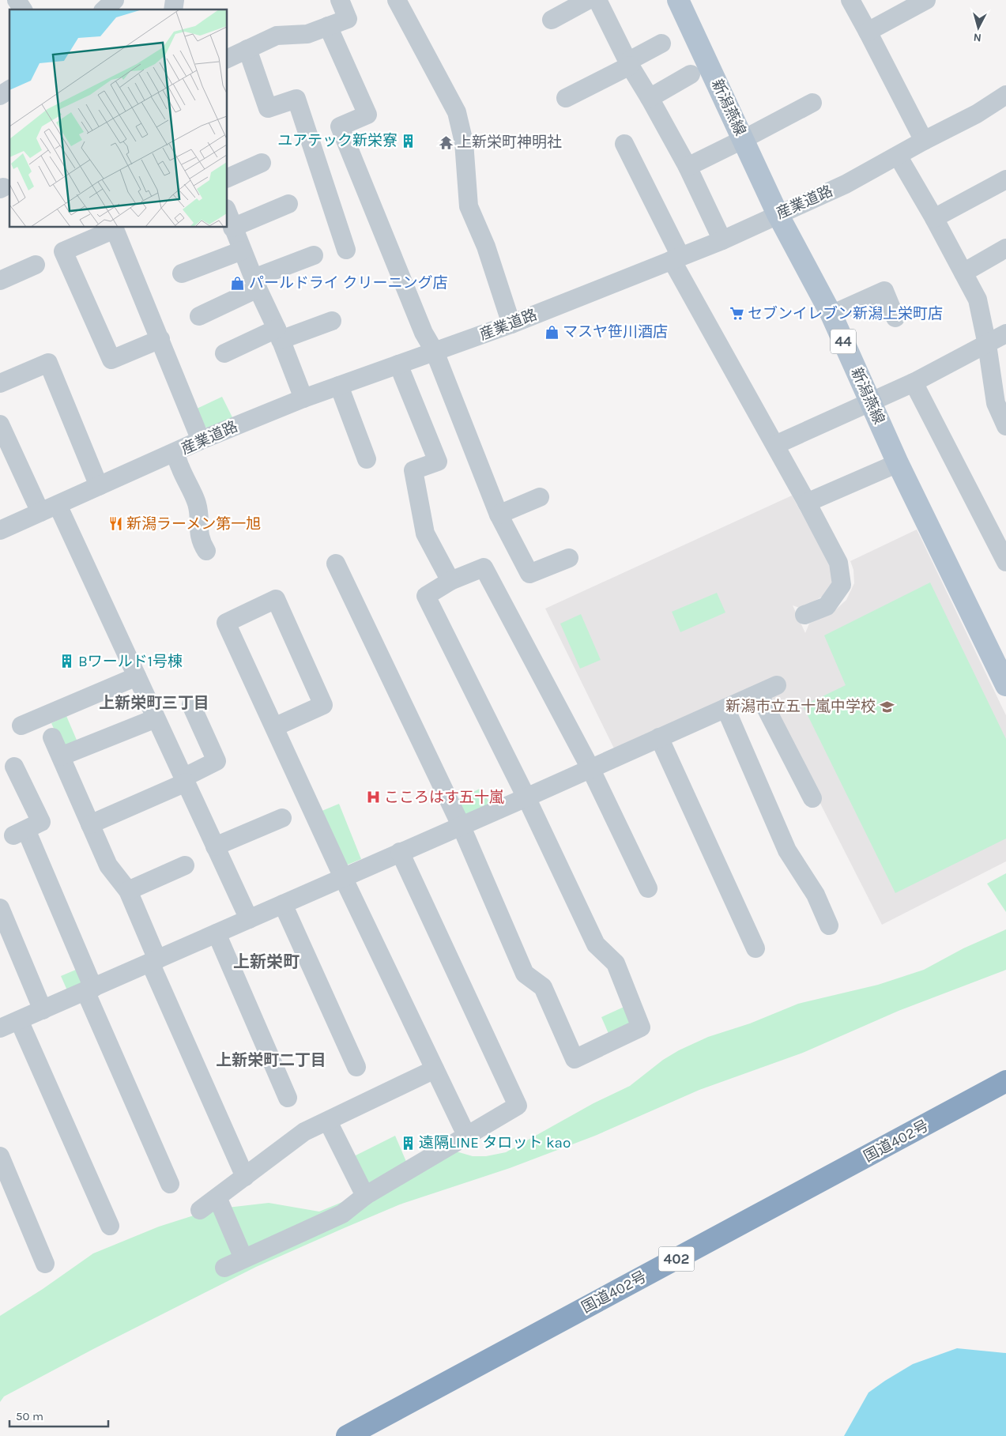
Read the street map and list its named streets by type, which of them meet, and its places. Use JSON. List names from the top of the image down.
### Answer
{
  "streets": {
    "highway": ["国道402号", "402"],
    "main road": ["新潟燕線", "44"],
    "street": ["産業道路"]
  },
  "crossings": [
    ["新潟燕線", "産業道路"]
  ],
  "districts": ["上新栄町三丁目", "上新栄町", "上新栄町二丁目"],
  "places": {
    "building": ["ユアテック新栄寮", "Bワールド1号棟", "遠隔LINE タロット kao"],
    "temple": ["上新栄町神明社"],
    "shop": ["パールドライ クリーニング店", "マスヤ笹川酒店"],
    "supermarket": ["セブンイレブン新潟上栄町店"],
    "restaurant": ["新潟ラーメン第一旭"],
    "school or university": ["新潟市立五十嵐中学校"],
    "hospital": ["こころはす五十嵐"]
  },
  "scale_bar": "50 m",
  "north": "bottom"
}
